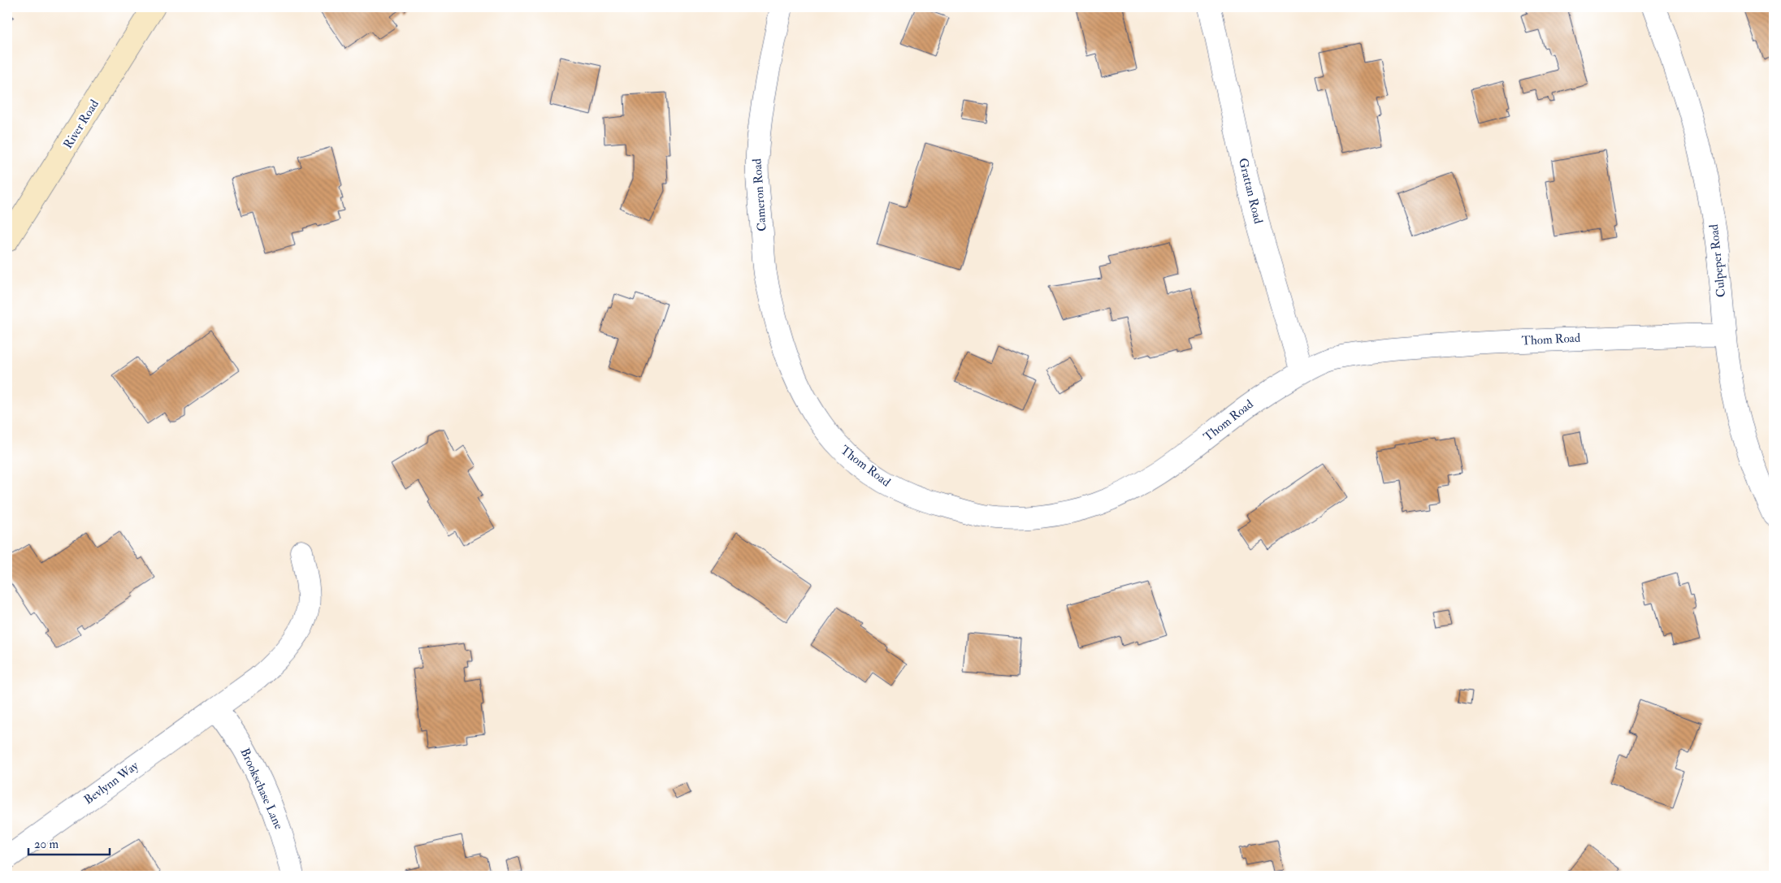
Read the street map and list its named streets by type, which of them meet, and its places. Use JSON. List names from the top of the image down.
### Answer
{
  "streets": {
    "main road": ["River Road"],
    "street": [
      "Grattan Road",
      "Cameron Road",
      "Culpeper Road",
      "Thom Road",
      "Bevlynn Way",
      "Brookschase Lane"
    ]
  },
  "crossings": [
    ["Grattan Road", "Thom Road"],
    ["Cameron Road", "Thom Road"],
    ["Culpeper Road", "Thom Road"],
    ["Bevlynn Way", "Brookschase Lane"]
  ],
  "scale_bar": "20 m"
}
